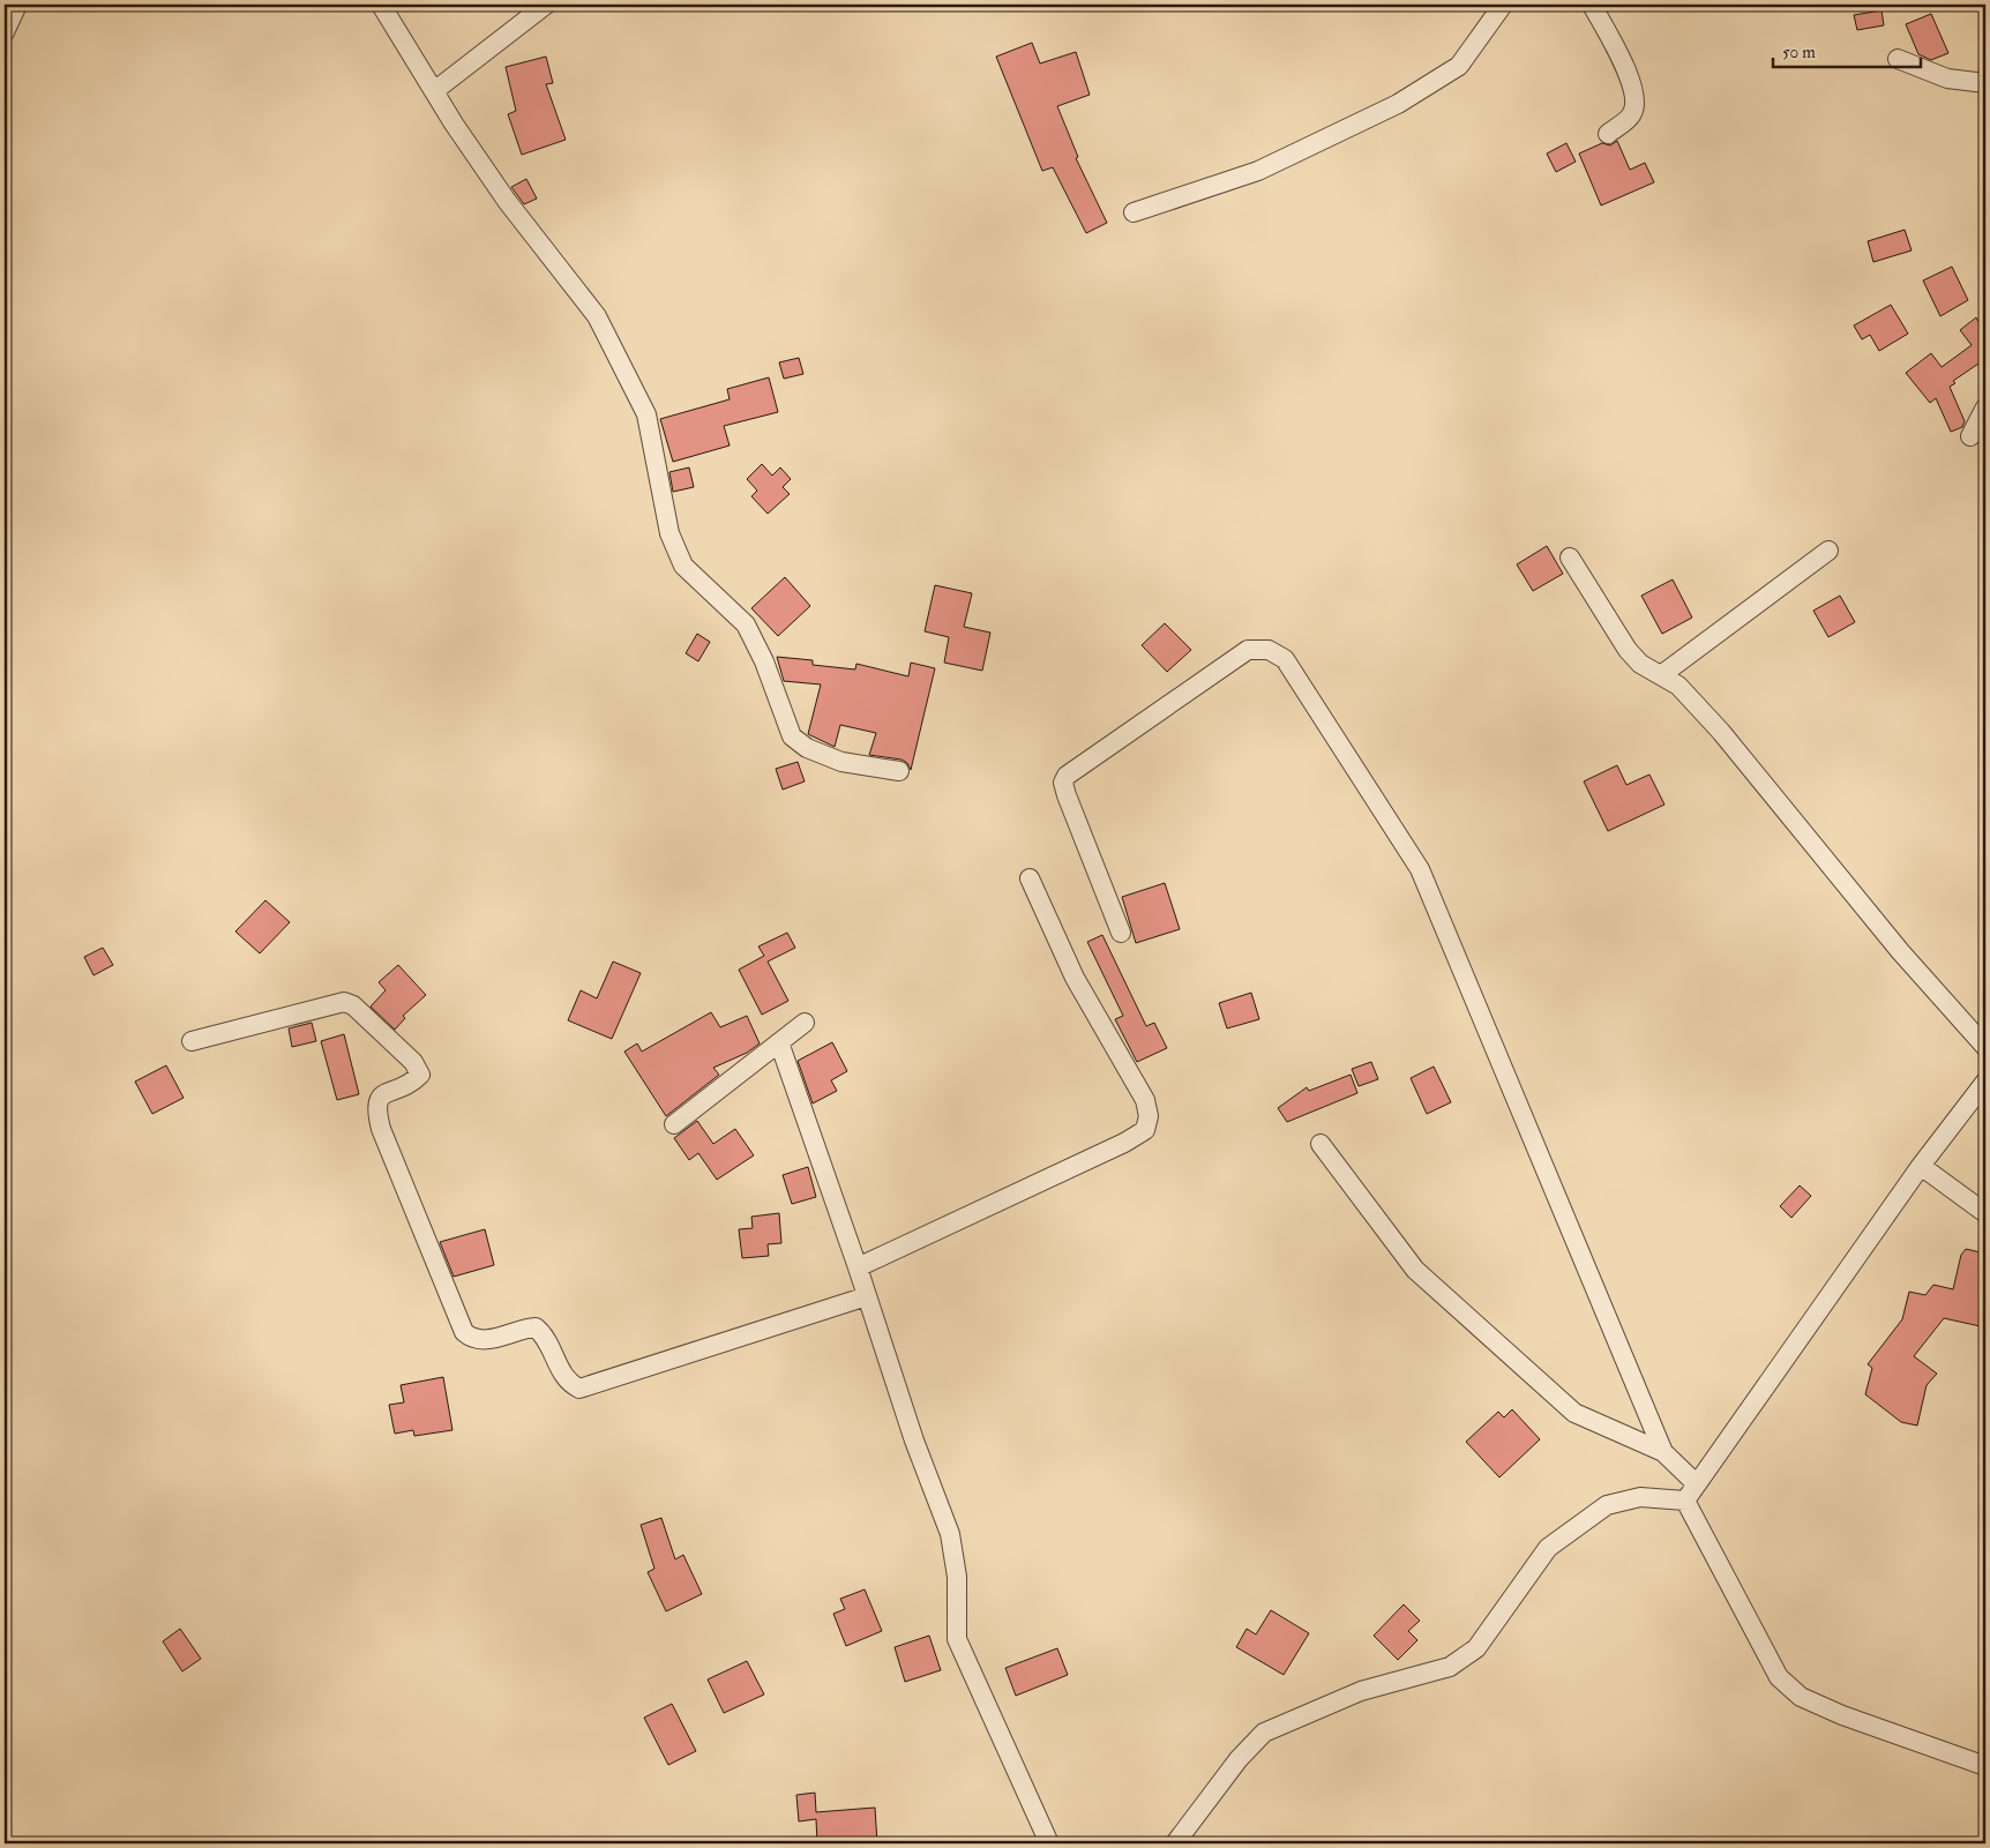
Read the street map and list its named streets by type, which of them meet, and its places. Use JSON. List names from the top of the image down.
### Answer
{
  "scale_bar": "50 m"
}
